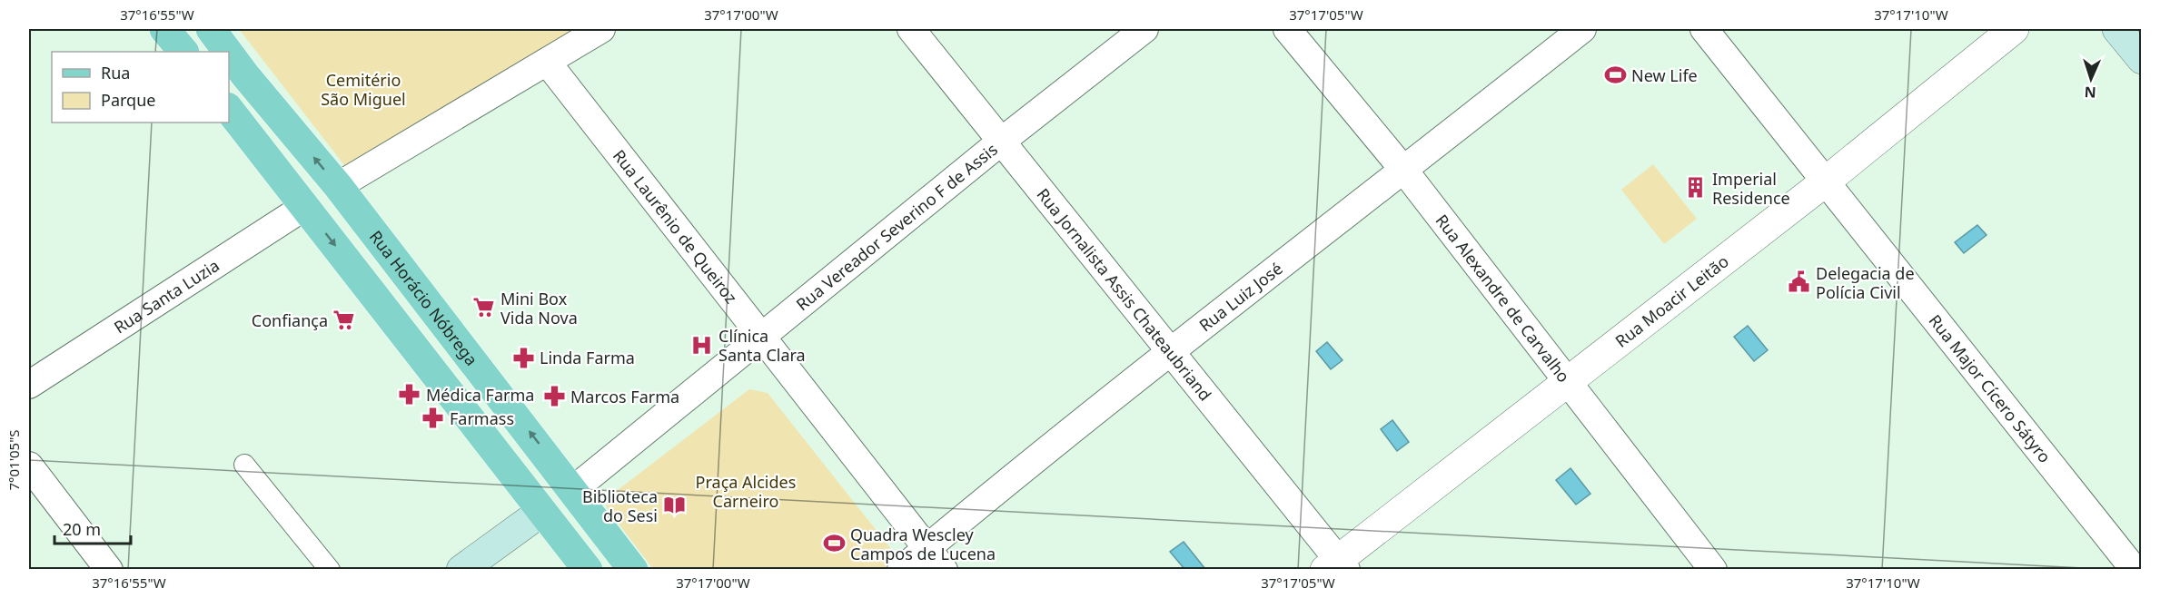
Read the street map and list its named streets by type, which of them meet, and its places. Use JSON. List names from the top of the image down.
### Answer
{
  "streets": {
    "main road": ["Rua Horácio Nóbrega"],
    "street": [
      "Rua Laurênio de Queiroz",
      "Rua Vereador Severino F de Assis",
      "Rua Jornalista Assis Chateaubriand",
      "Rua Santa Luzia",
      "Rua Luiz José",
      "Rua Alexandre de Carvalho",
      "Rua Moacir Leitão",
      "Rua Major Cícero Sátyro"
    ]
  },
  "crossings": [
    ["Rua Laurênio de Queiroz", "Rua Vereador Severino F de Assis"],
    ["Rua Laurênio de Queiroz", "Rua Luiz José"],
    ["Rua Vereador Severino F de Assis", "Rua Jornalista Assis Chateaubriand"],
    ["Rua Vereador Severino F de Assis", "Rua Horácio Nóbrega"],
    ["Rua Jornalista Assis Chateaubriand", "Rua Luiz José"],
    ["Rua Jornalista Assis Chateaubriand", "Rua Moacir Leitão"],
    ["Rua Luiz José", "Rua Alexandre de Carvalho"],
    ["Rua Alexandre de Carvalho", "Rua Moacir Leitão"],
    ["Rua Moacir Leitão", "Rua Major Cícero Sátyro"]
  ],
  "parks": ["Cemitério São Miguel", "Praça Alcides Carneiro"],
  "places": {
    "sports": ["New Life", "Quadra Wescley Campos de Lucena"],
    "building": ["Imperial Residence"],
    "public building": ["Delegacia de Polícia Civil"],
    "supermarket": ["Mini Box Vida Nova", "Confiança"],
    "hospital": ["Clínica Santa Clara"],
    "pharmacy": [
      "Linda Farma",
      "Médica Farma",
      "Marcos Farma",
      "Farmass"
    ],
    "library": ["Biblioteca do Sesi"]
  },
  "legend": ["Rua", "Parque"],
  "scale_bar": "20 m",
  "north": "bottom",
  "coordinates": [
    "37°16'55\"W",
    "37°17'00\"W",
    "37°17'05\"W",
    "37°17'10\"W",
    "7°01'05\"S"
  ]
}
